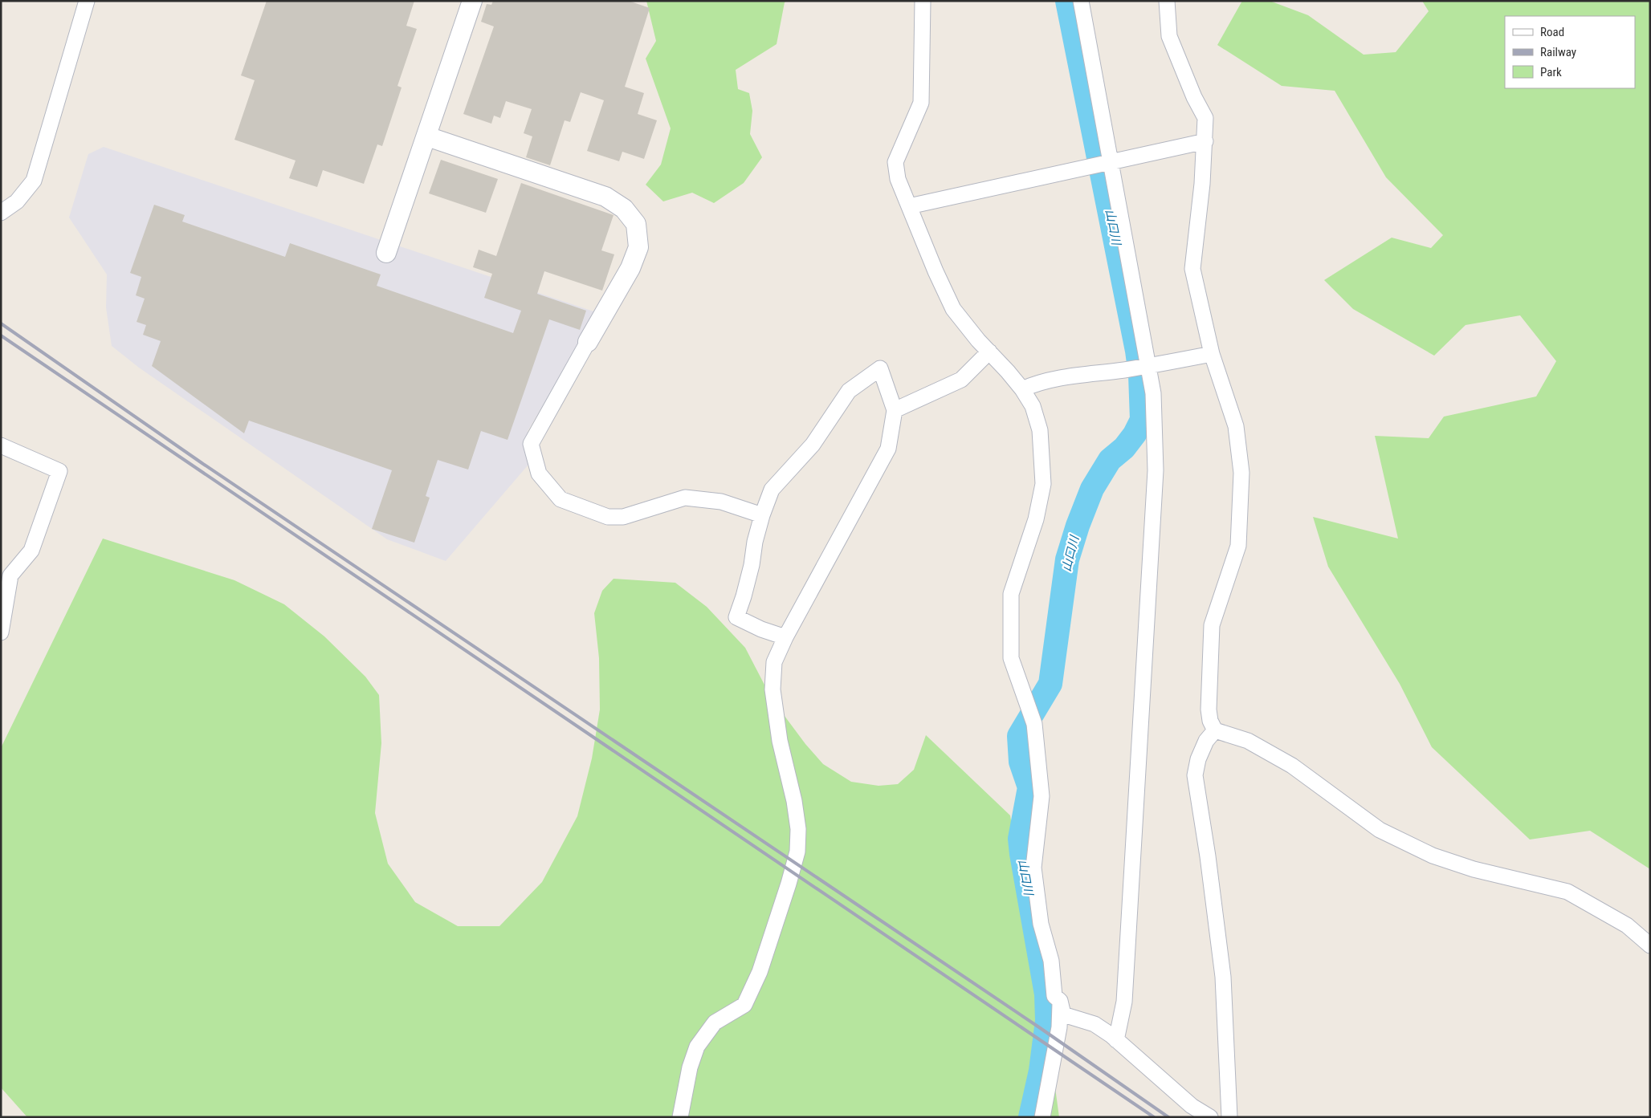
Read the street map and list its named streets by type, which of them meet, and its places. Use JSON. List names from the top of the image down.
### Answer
{
  "water": ["山口川"],
  "legend": ["Road", "Railway", "Park"]
}
